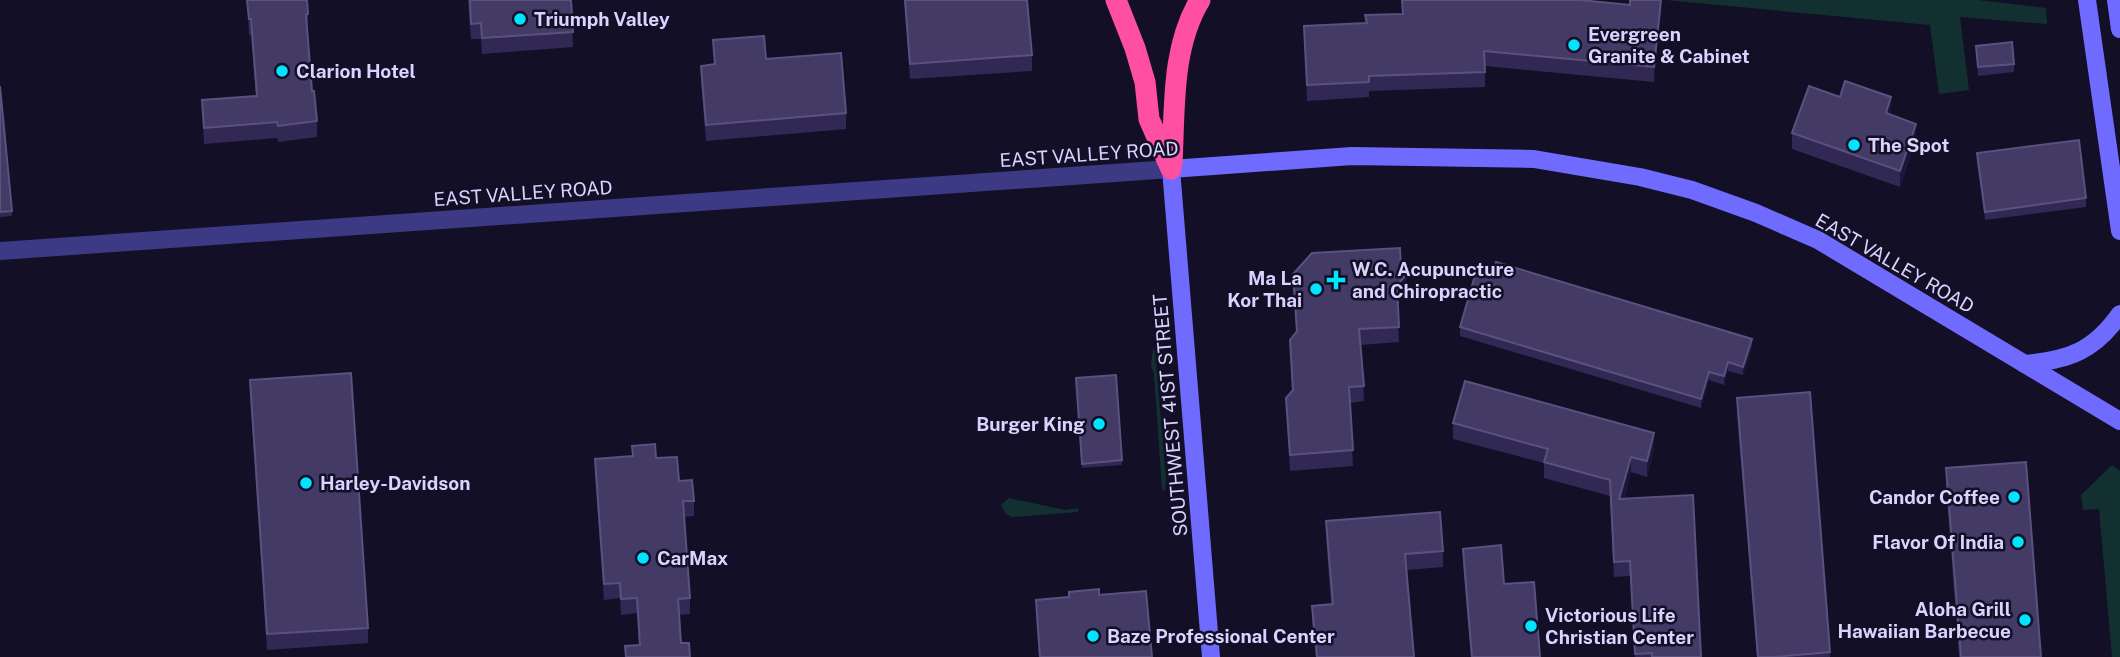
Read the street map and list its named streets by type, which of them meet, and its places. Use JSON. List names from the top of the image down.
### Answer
{
  "streets": {
    "main road": ["EAST VALLEY ROAD", "SOUTHWEST 41ST STREET"]
  },
  "crossings": [
    ["EAST VALLEY ROAD", "SOUTHWEST 41ST STREET"]
  ],
  "places": {
    "other": [
      "Triumph Valley",
      "Evergreen Granite & Cabinet",
      "Clarion Hotel",
      "The Spot",
      "Ma La Kor Thai",
      "Burger King",
      "Harley-Davidson",
      "Candor Coffee",
      "Flavor Of India",
      "CarMax",
      "Aloha Grill Hawaiian Barbecue",
      "Victorious Life Christian Center",
      "Baze Professional Center"
    ],
    "health": ["W.C. Acupuncture and Chiropractic"]
  }
}
